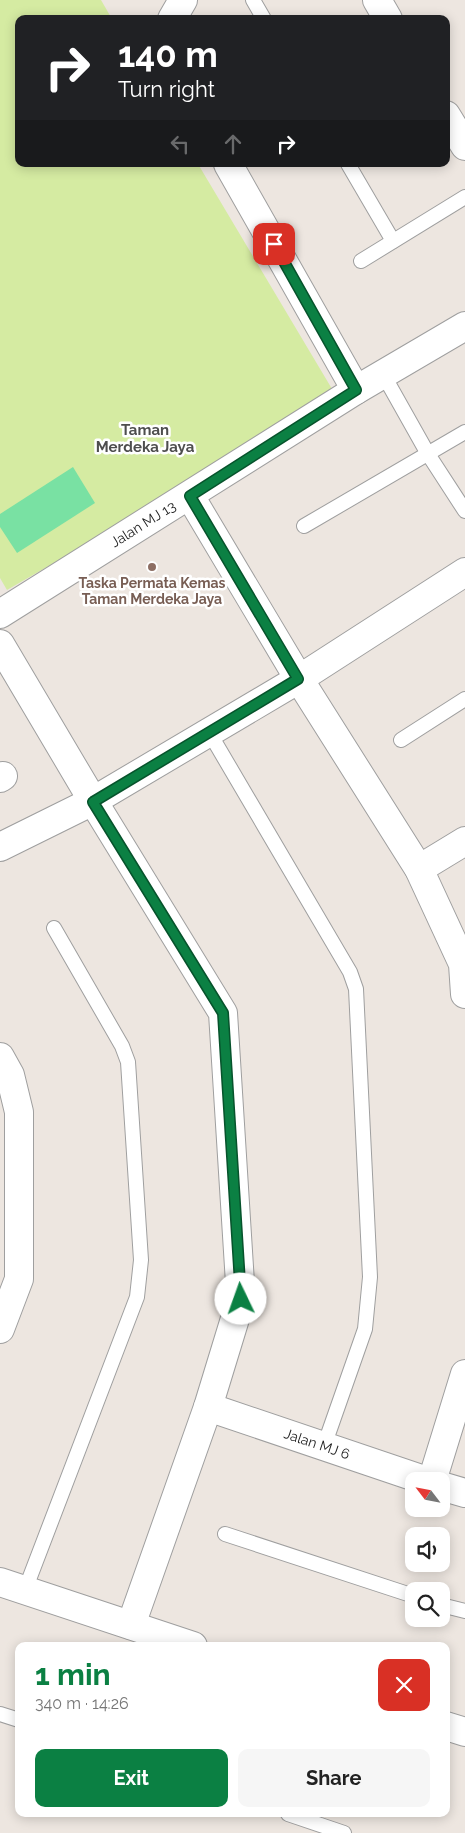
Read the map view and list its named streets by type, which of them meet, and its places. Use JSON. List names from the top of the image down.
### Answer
{
  "streets": {
    "street": ["Jalan MJ 13", "Jalan MJ 6"]
  },
  "districts": ["Taman Merdeka Jaya"],
  "places": ["Taska Permata Kemas Taman Merdeka Jaya"],
  "north": "top left",
  "page": {
    "turn": ["140 m", "Turn right"],
    "heading": ["1 min", "340 m · 14:26"],
    "buttons": ["Exit", "Share"]
  }
}
